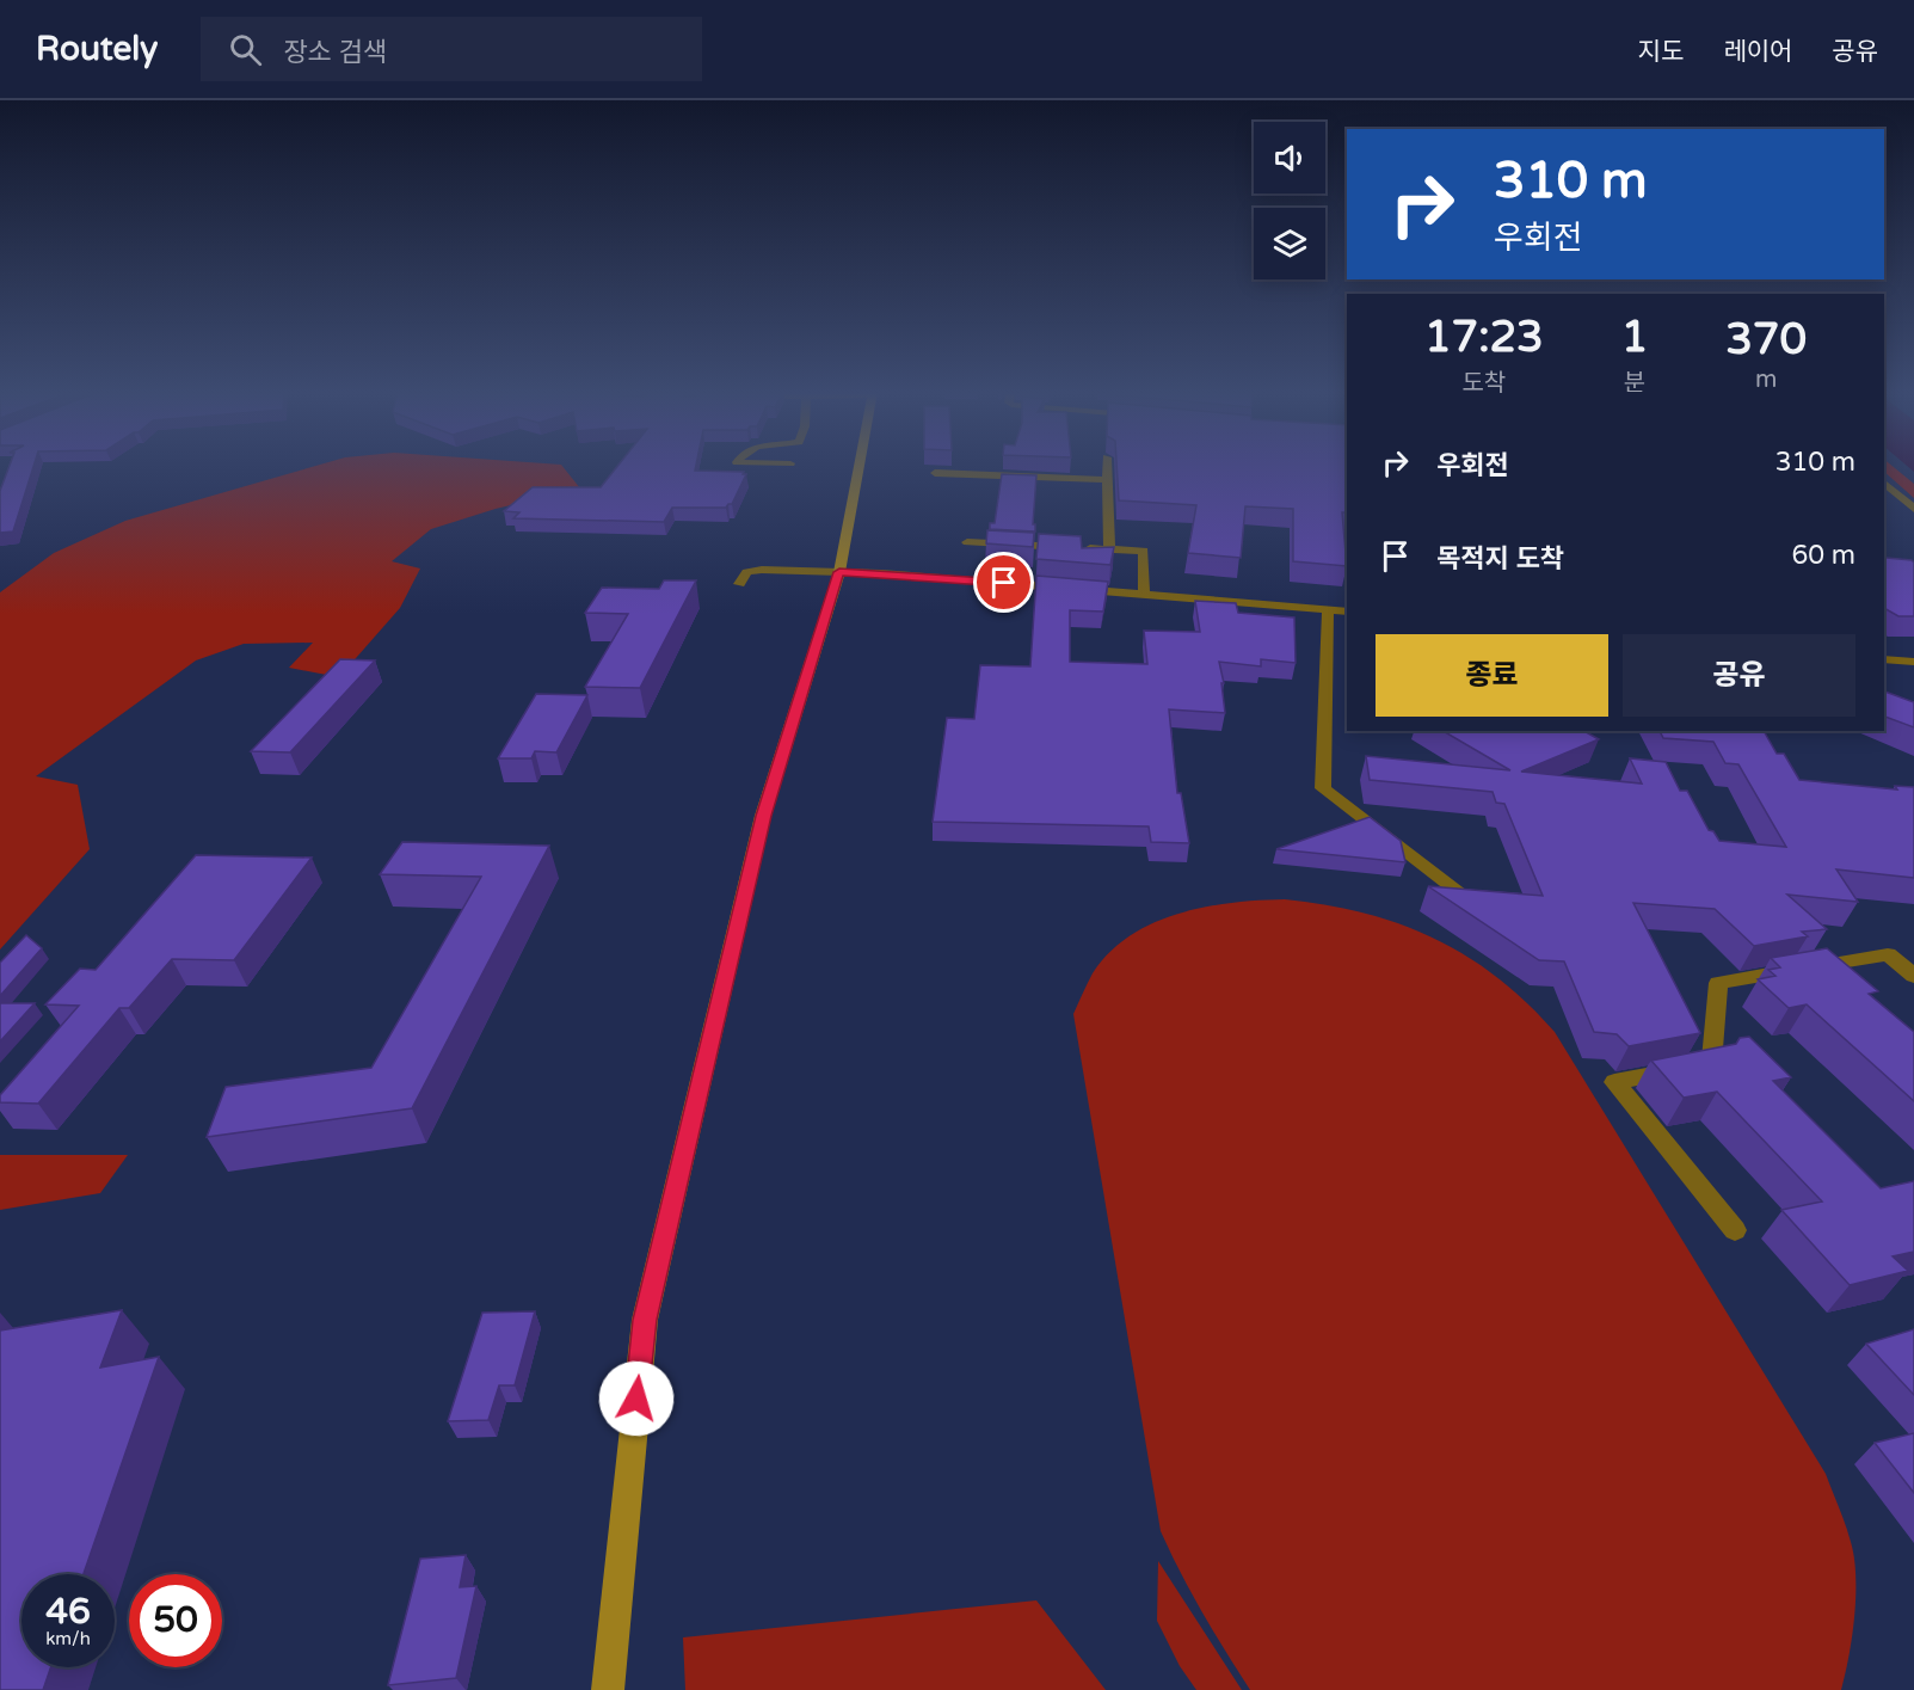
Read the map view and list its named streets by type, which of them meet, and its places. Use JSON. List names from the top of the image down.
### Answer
{
  "page": {
    "header": "Routely",
    "search": "장소 검색",
    "nav": ["지도", "레이어", "공유"],
    "turn": ["310 m", "우회전"],
    "eta": [
      "17:23",
      "도착",
      "1",
      "분",
      "370",
      "m"
    ],
    "list": [
      {
        "name": "우회전",
        "value": "310 m"
      },
      {
        "name": "목적지 도착",
        "value": "60 m"
      }
    ],
    "buttons": ["종료", "공유"],
    "speed": "46 km/h",
    "limit": "50"
  }
}
